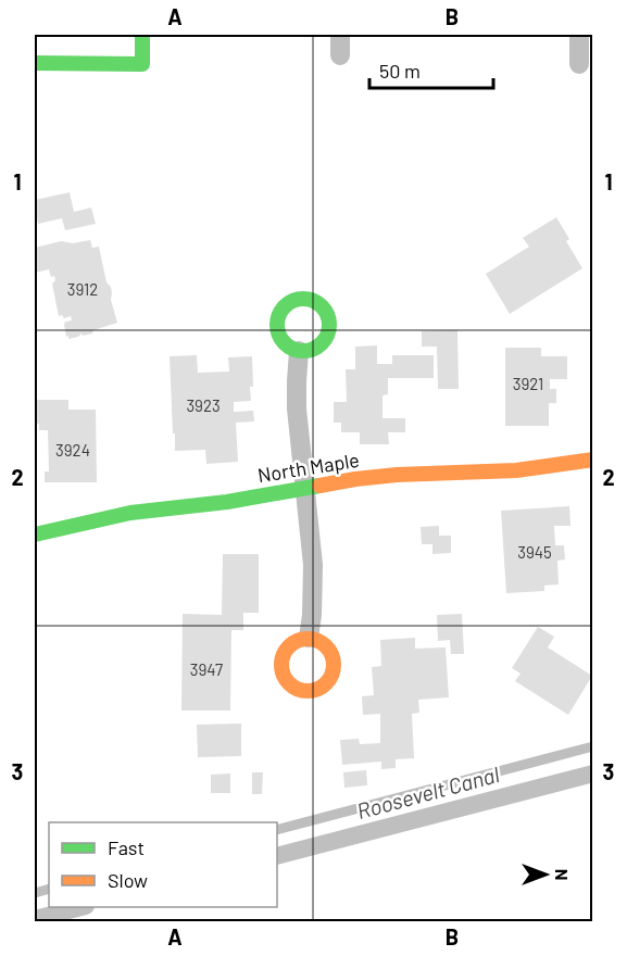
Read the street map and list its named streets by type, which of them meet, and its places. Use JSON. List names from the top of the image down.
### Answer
{
  "streets": {
    "street": ["North Maple"]
  },
  "water": ["Roosevelt Canal"],
  "house_numbers": [
    "3912",
    "3921",
    "3923",
    "3924",
    "3945",
    "3947"
  ],
  "legend": ["Fast", "Slow"],
  "scale_bar": "50 m",
  "north": "right",
  "grid": {
    "columns": ["A", "B"],
    "rows": ["1", "2", "3"]
  }
}
